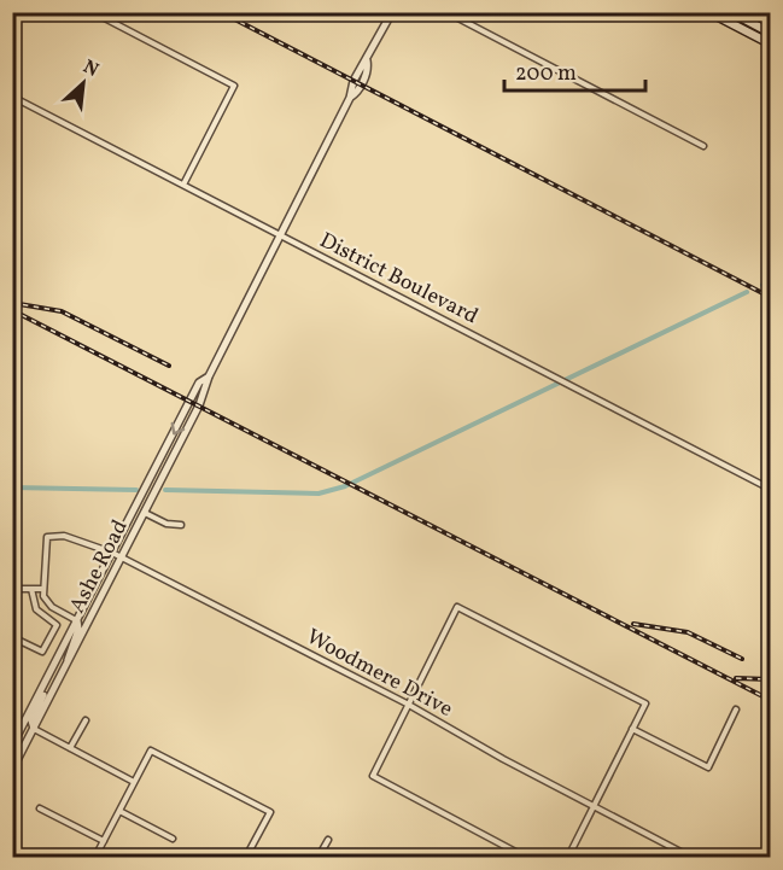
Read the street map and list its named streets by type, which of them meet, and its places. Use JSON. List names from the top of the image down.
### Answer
{
  "streets": {
    "street": ["District Boulevard", "Ashe Road", "Woodmere Drive"]
  },
  "crossings": [
    ["District Boulevard", "Ashe Road"],
    ["Ashe Road", "Woodmere Drive"]
  ],
  "scale_bar": "200 m",
  "north": "top right"
}
